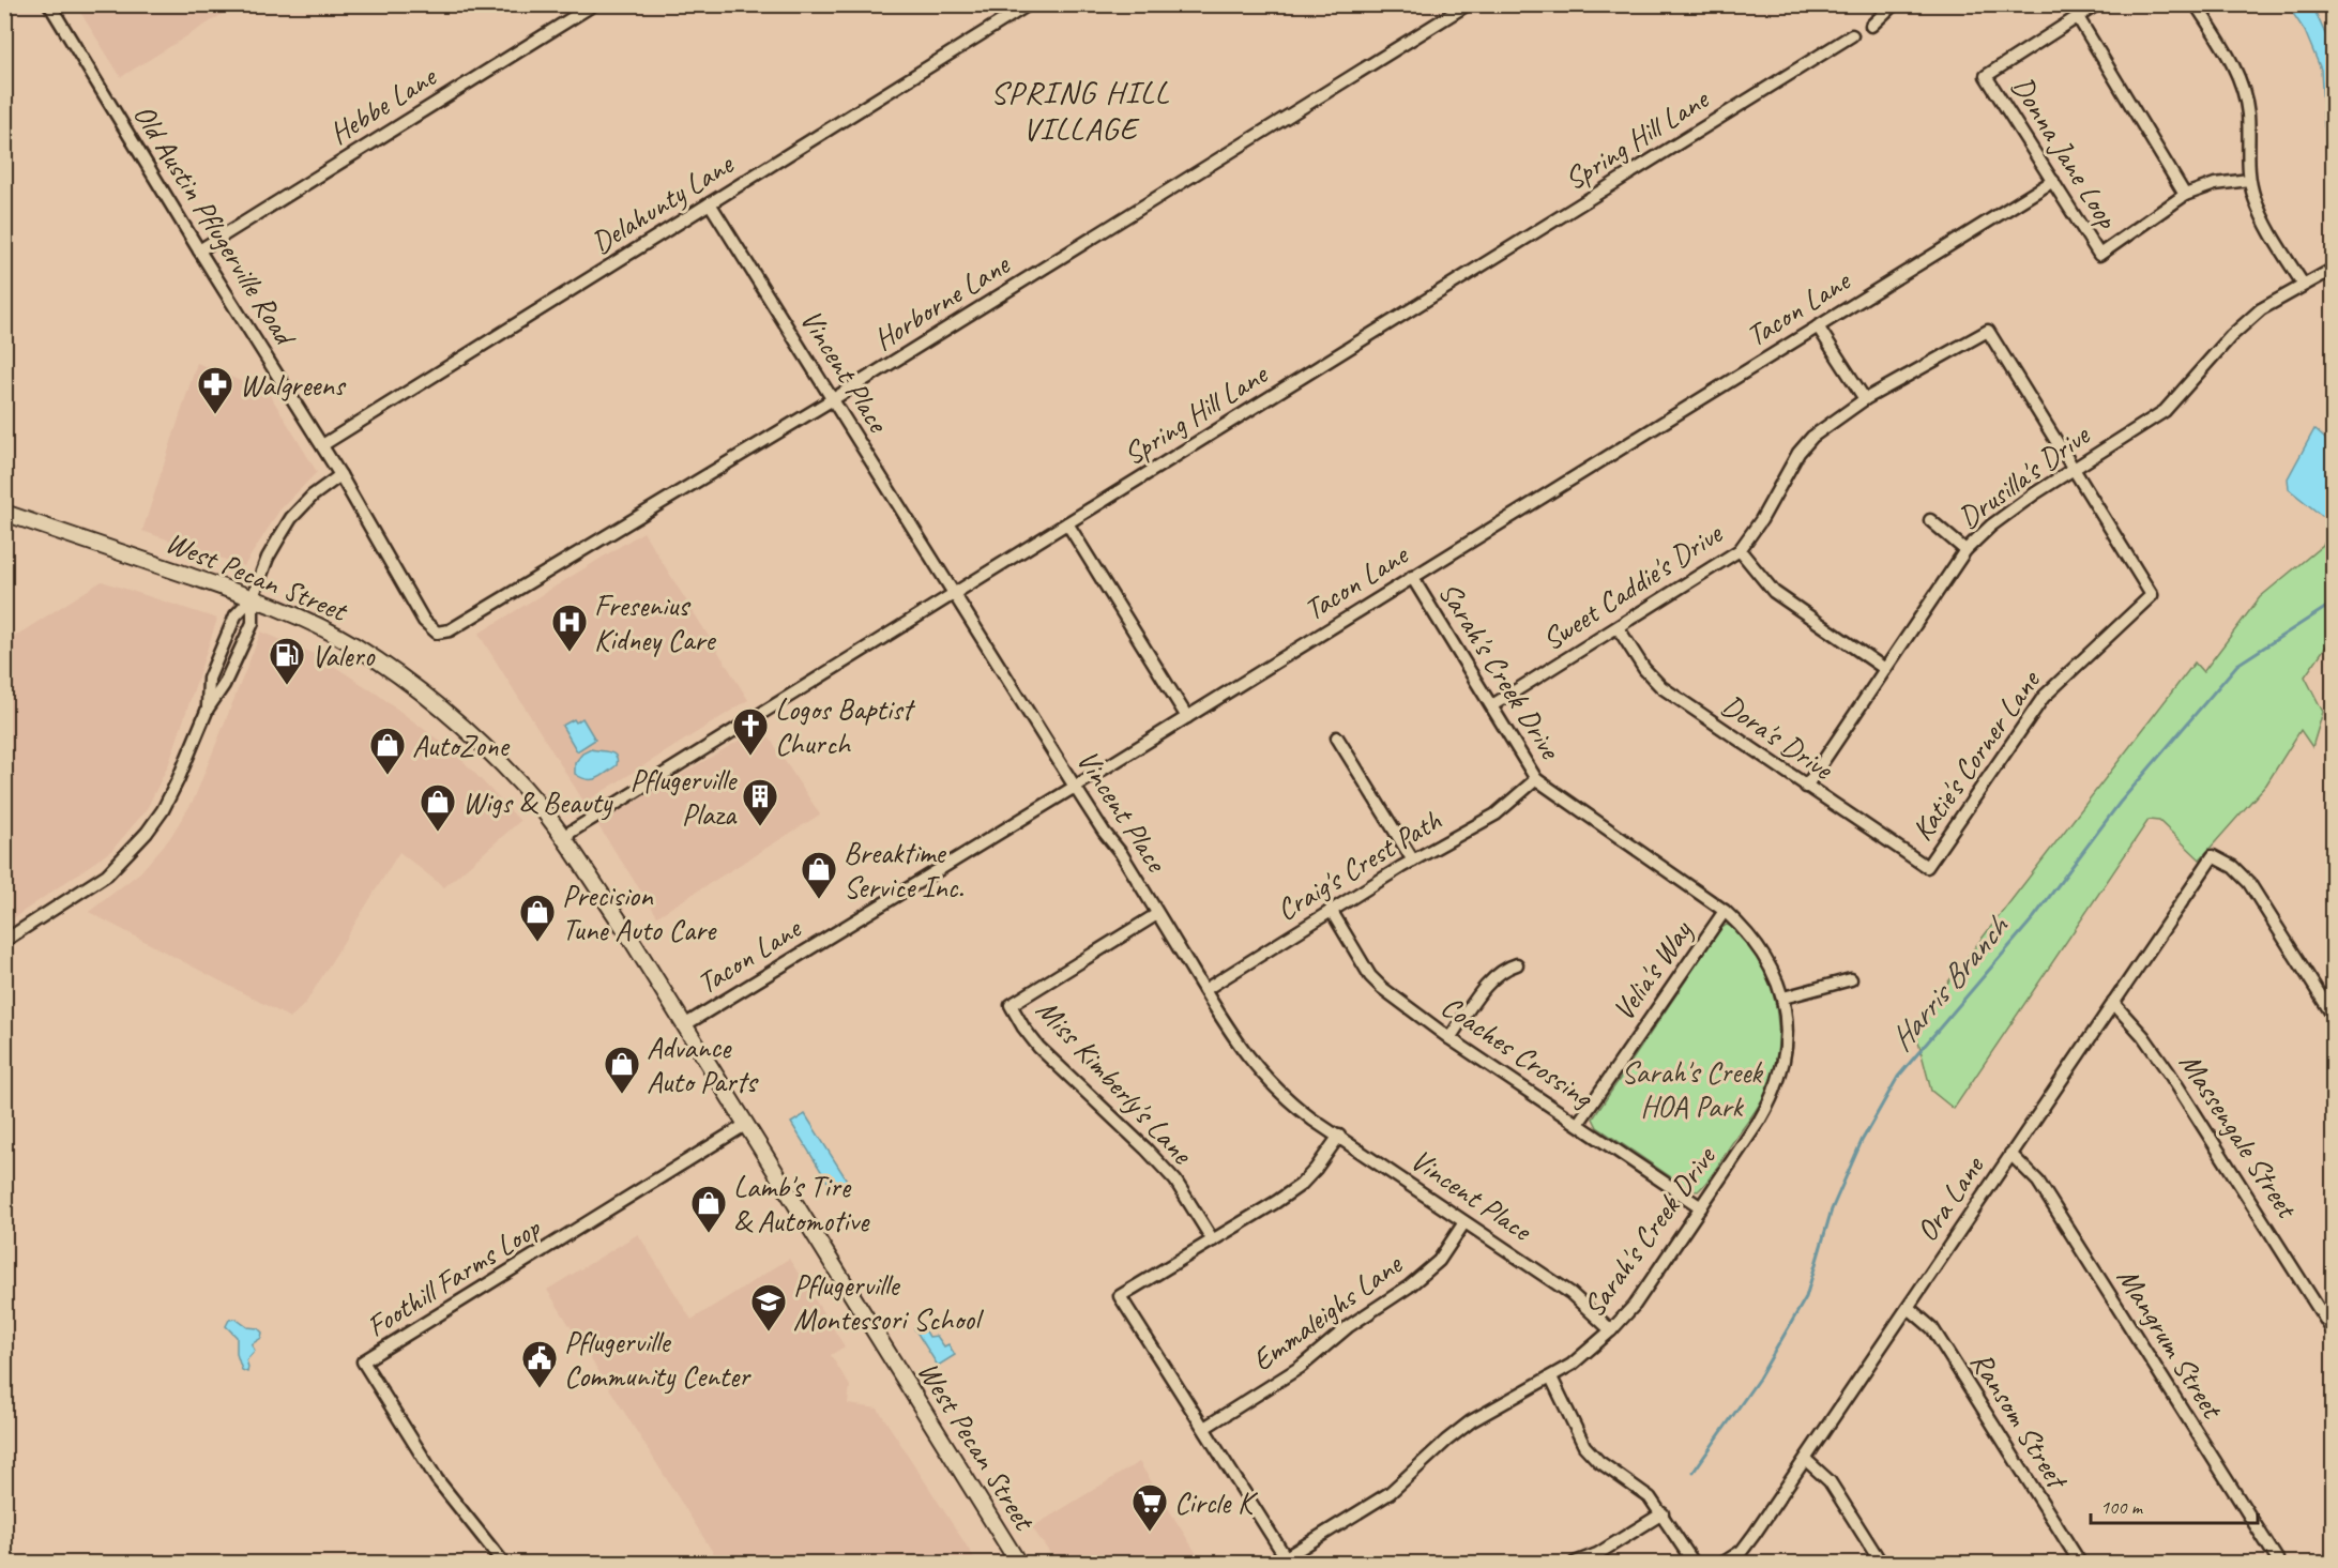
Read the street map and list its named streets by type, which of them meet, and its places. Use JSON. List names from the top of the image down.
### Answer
{
  "streets": {
    "main road": ["West Pecan Street"],
    "street": [
      "Hebbe Lane",
      "Spring Hill Lane",
      "Donna Jane Loop",
      "Delahunty Lane",
      "Old Austin Pflugerville Road",
      "Horborne Lane",
      "Tacon Lane",
      "Vincent Place",
      "Drusilla's Drive",
      "Sweet Caddie's Drive",
      "Sarah's Creek Drive",
      "Dora's Drive",
      "Katie's Corner Lane",
      "Craig's Crest Path",
      "Velia's Way",
      "Coaches Crossing",
      "Miss Kimberly's Lane",
      "Massengale Street",
      "Ora Lane",
      "Foothill Farms Loop",
      "Emmaleighs Lane",
      "Mangrum Street",
      "Ransom Street"
    ]
  },
  "crossings": [
    ["Hebbe Lane", "Old Austin Pflugerville Road"],
    ["Spring Hill Lane", "Vincent Place"],
    ["Spring Hill Lane", "West Pecan Street"],
    ["Donna Jane Loop", "Tacon Lane"],
    ["Delahunty Lane", "Old Austin Pflugerville Road"],
    ["Delahunty Lane", "Vincent Place"],
    ["Old Austin Pflugerville Road", "Horborne Lane"],
    ["Horborne Lane", "Vincent Place"],
    ["Tacon Lane", "Vincent Place"],
    ["Tacon Lane", "West Pecan Street"],
    ["Tacon Lane", "Sarah's Creek Drive"],
    ["Vincent Place", "Sarah's Creek Drive"],
    ["Vincent Place", "Craig's Crest Path"],
    ["Vincent Place", "Miss Kimberly's Lane"],
    ["Vincent Place", "Emmaleighs Lane"],
    ["Drusilla's Drive", "Sweet Caddie's Drive"],
    ["Drusilla's Drive", "Dora's Drive"],
    ["Drusilla's Drive", "Katie's Corner Lane"],
    ["West Pecan Street", "Foothill Farms Loop"],
    ["Sweet Caddie's Drive", "Sarah's Creek Drive"],
    ["Sweet Caddie's Drive", "Dora's Drive"],
    ["Sweet Caddie's Drive", "Katie's Corner Lane"],
    ["Sarah's Creek Drive", "Craig's Crest Path"],
    ["Sarah's Creek Drive", "Velia's Way"],
    ["Sarah's Creek Drive", "Coaches Crossing"],
    ["Dora's Drive", "Katie's Corner Lane"],
    ["Craig's Crest Path", "Coaches Crossing"],
    ["Velia's Way", "Coaches Crossing"],
    ["Massengale Street", "Ora Lane"],
    ["Ora Lane", "Mangrum Street"],
    ["Ora Lane", "Ransom Street"]
  ],
  "districts": ["SPRING HILL VILLAGE"],
  "water": ["Harris Branch"],
  "parks": ["Sarah's Creek HOA Park"],
  "places": {
    "pharmacy": ["Walgreens"],
    "hospital": ["Fresenius Kidney Care"],
    "fuel station": ["Valero"],
    "church": ["Logos Baptist Church"],
    "shop": [
      "AutoZone",
      "Wigs & Beauty",
      "Breaktime Service Inc.",
      "Precision Tune Auto Care",
      "Advance Auto Parts",
      "Lamb's Tire & Automotive"
    ],
    "building": ["Pflugerville Plaza"],
    "school or university": ["Pflugerville Montessori School"],
    "public building": ["Pflugerville Community Center"],
    "supermarket": ["Circle K"]
  },
  "scale_bar": "100 m"
}
